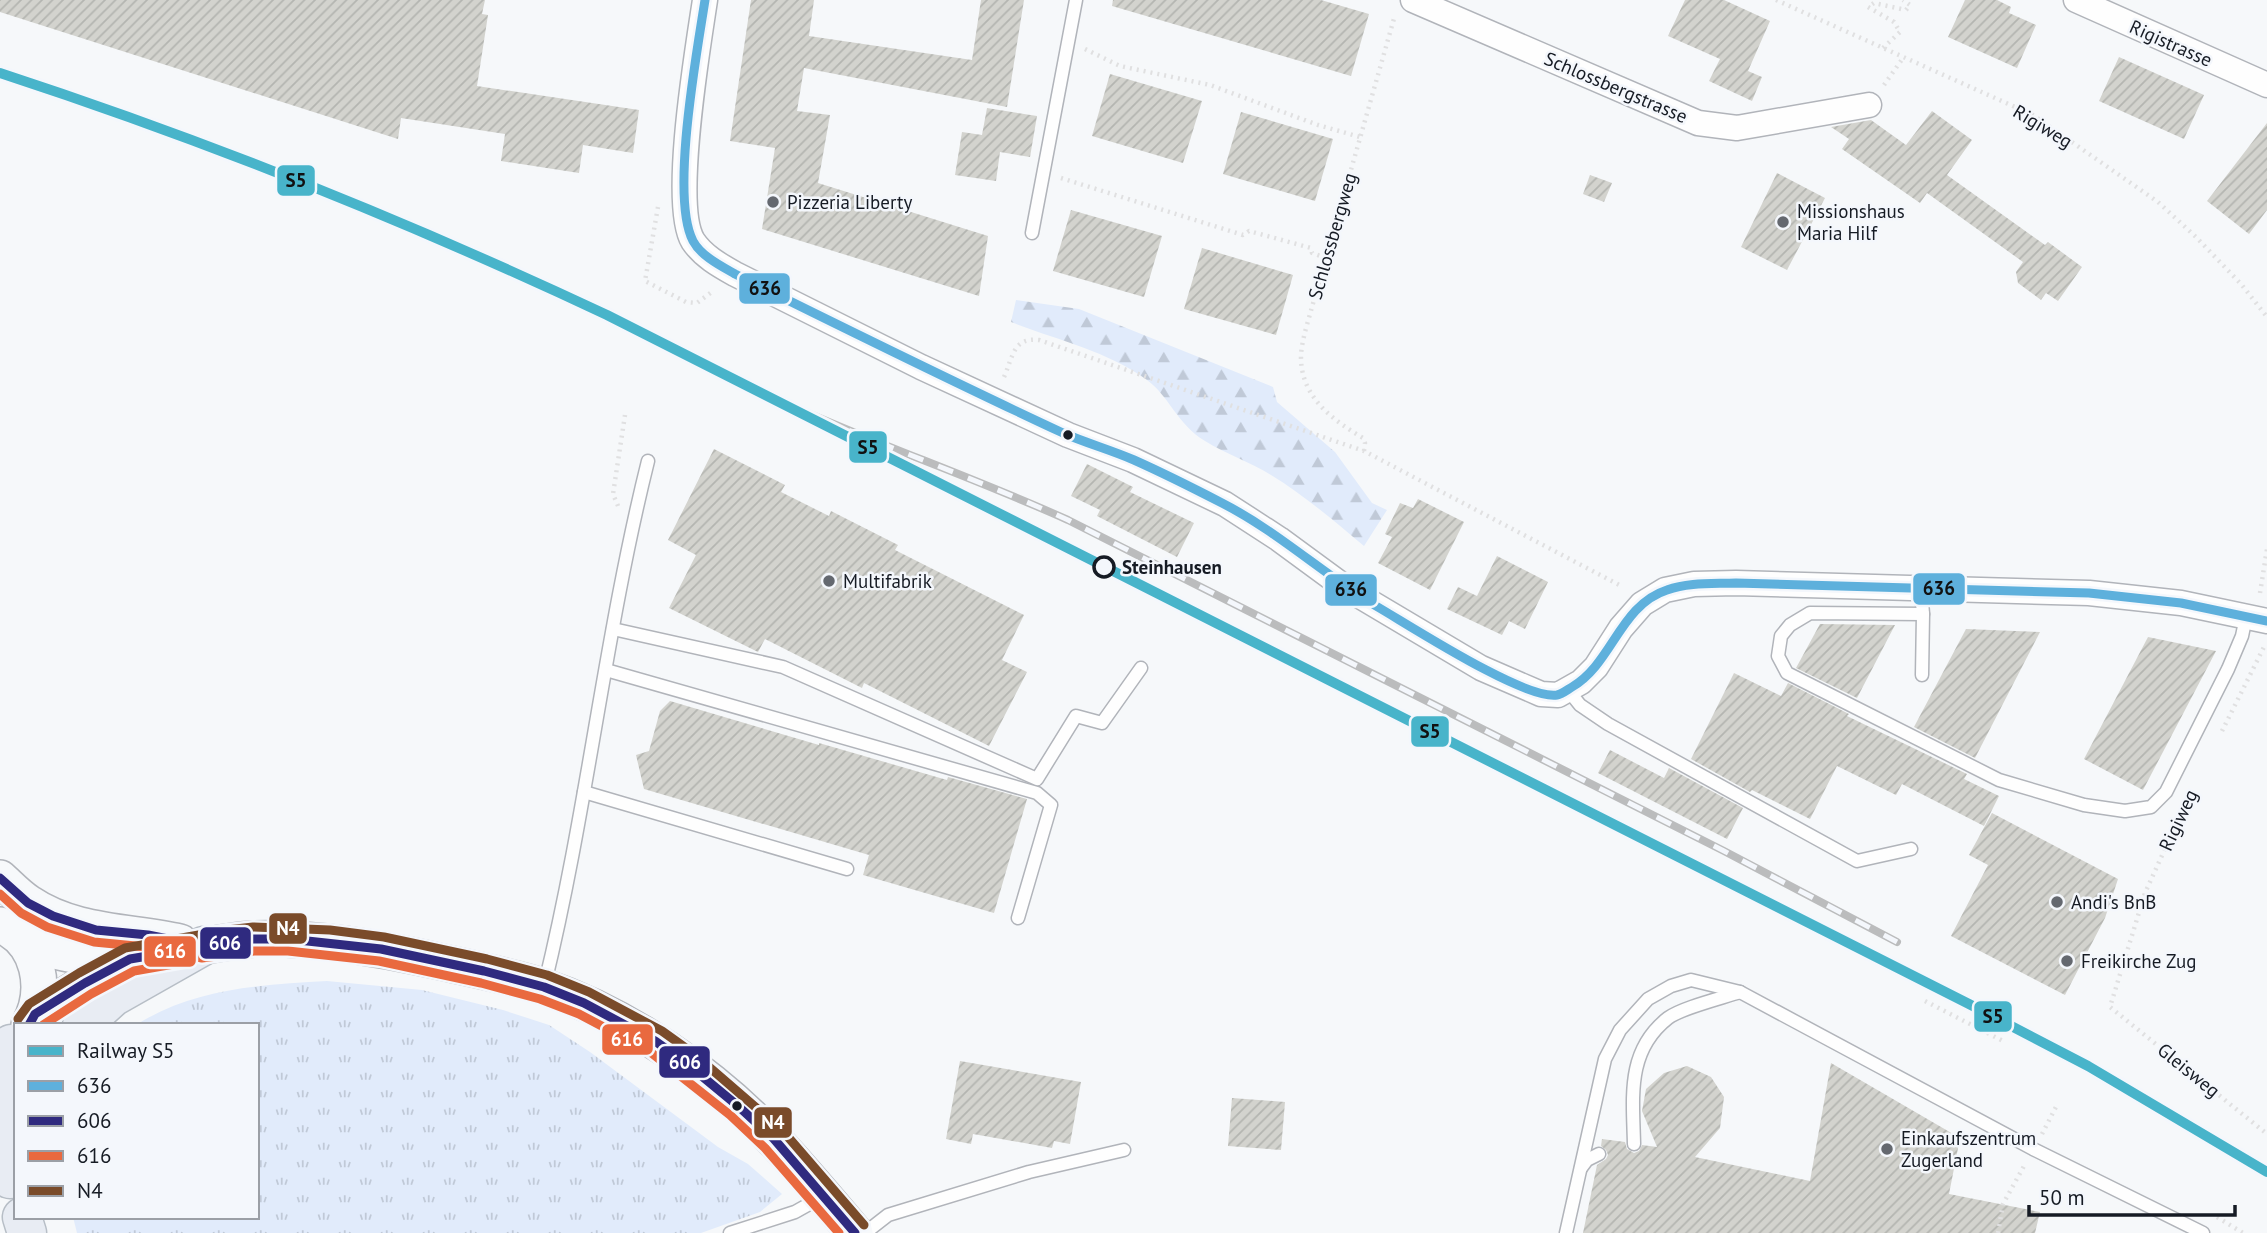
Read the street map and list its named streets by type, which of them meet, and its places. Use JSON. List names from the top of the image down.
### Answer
{
  "streets": {
    "street": ["Rigistrasse", "Schlossbergstrasse"],
    "path": ["Rigiweg", "Schlossbergweg", "Gleisweg"]
  },
  "crossings": [
    ["Schlossbergstrasse", "Schlossbergweg"],
    ["Rigiweg", "Gleisweg"]
  ],
  "places": [
    "Pizzeria Liberty",
    "Missionshaus Maria Hilf",
    "Steinhausen",
    "Multifabrik",
    "Andi's BnB",
    "Freikirche Zug",
    "Einkaufszentrum Zugerland"
  ],
  "lines": [
    "transit line 636",
    "rail line S5",
    "transit line 606",
    "transit line 616",
    "transit line N4"
  ],
  "legend": [
    "Railway S5",
    "636",
    "606",
    "616",
    "N4"
  ],
  "scale_bar": "50 m"
}
